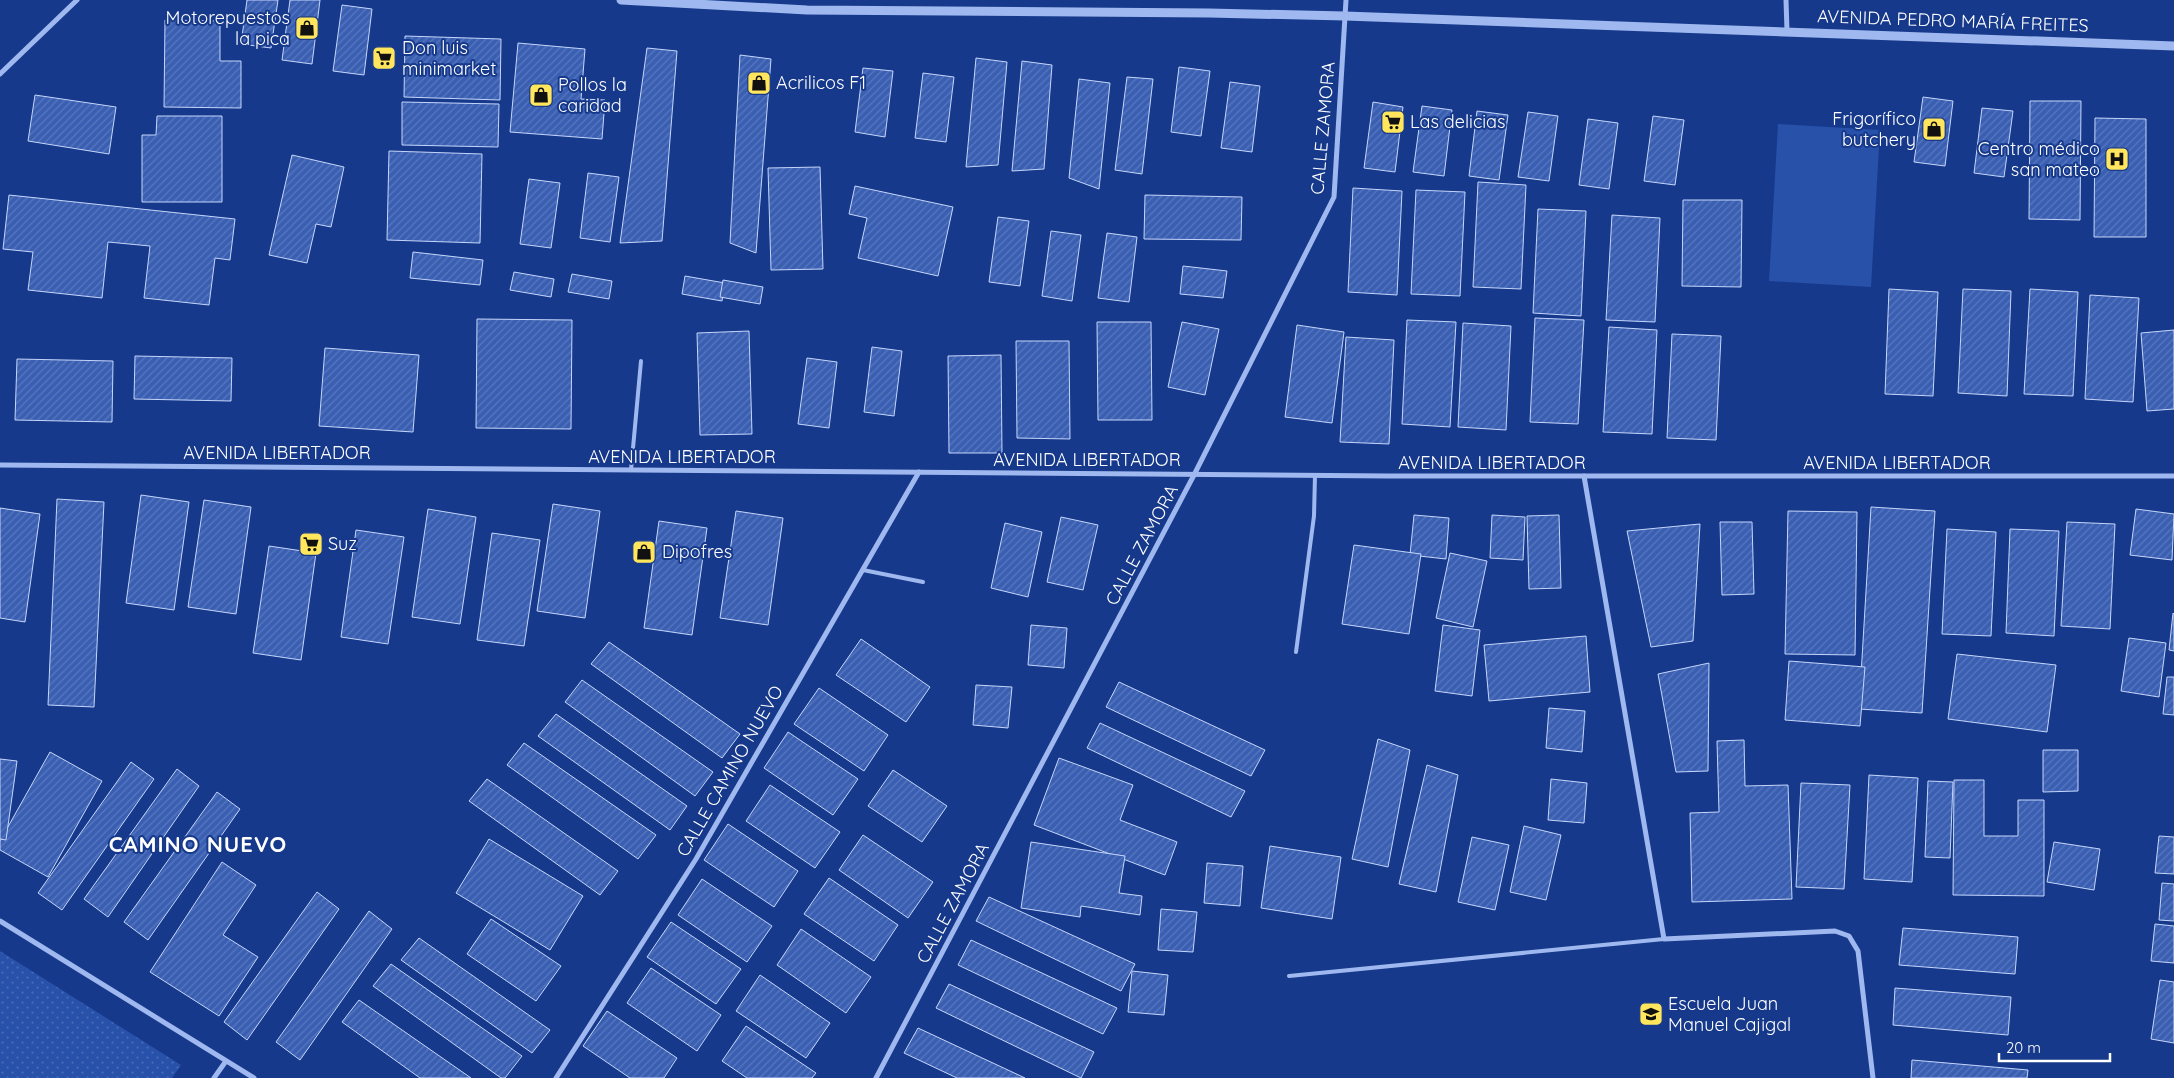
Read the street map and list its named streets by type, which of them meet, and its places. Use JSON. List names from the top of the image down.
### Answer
{
  "streets": {
    "street": [
      "AVENIDA PEDRO MARÍA FREITES",
      "CALLE ZAMORA",
      "AVENIDA LIBERTADOR",
      "CALLE CAMINO NUEVO"
    ]
  },
  "crossings": [
    ["AVENIDA PEDRO MARÍA FREITES", "CALLE ZAMORA"],
    ["CALLE ZAMORA", "AVENIDA LIBERTADOR"],
    ["AVENIDA LIBERTADOR", "CALLE CAMINO NUEVO"]
  ],
  "districts": ["CAMINO NUEVO"],
  "places": {
    "shop": [
      "Motorepuestos la pica",
      "Acrilicos F1",
      "Pollos la caridad",
      "Frigorífico butchery",
      "Dipofres"
    ],
    "supermarket": ["Don luis minimarket", "Las delicias", "Suz"],
    "hospital": ["Centro médico san mateo"],
    "school or university": ["Escuela Juan Manuel Cajigal"]
  },
  "scale_bar": "20 m"
}
